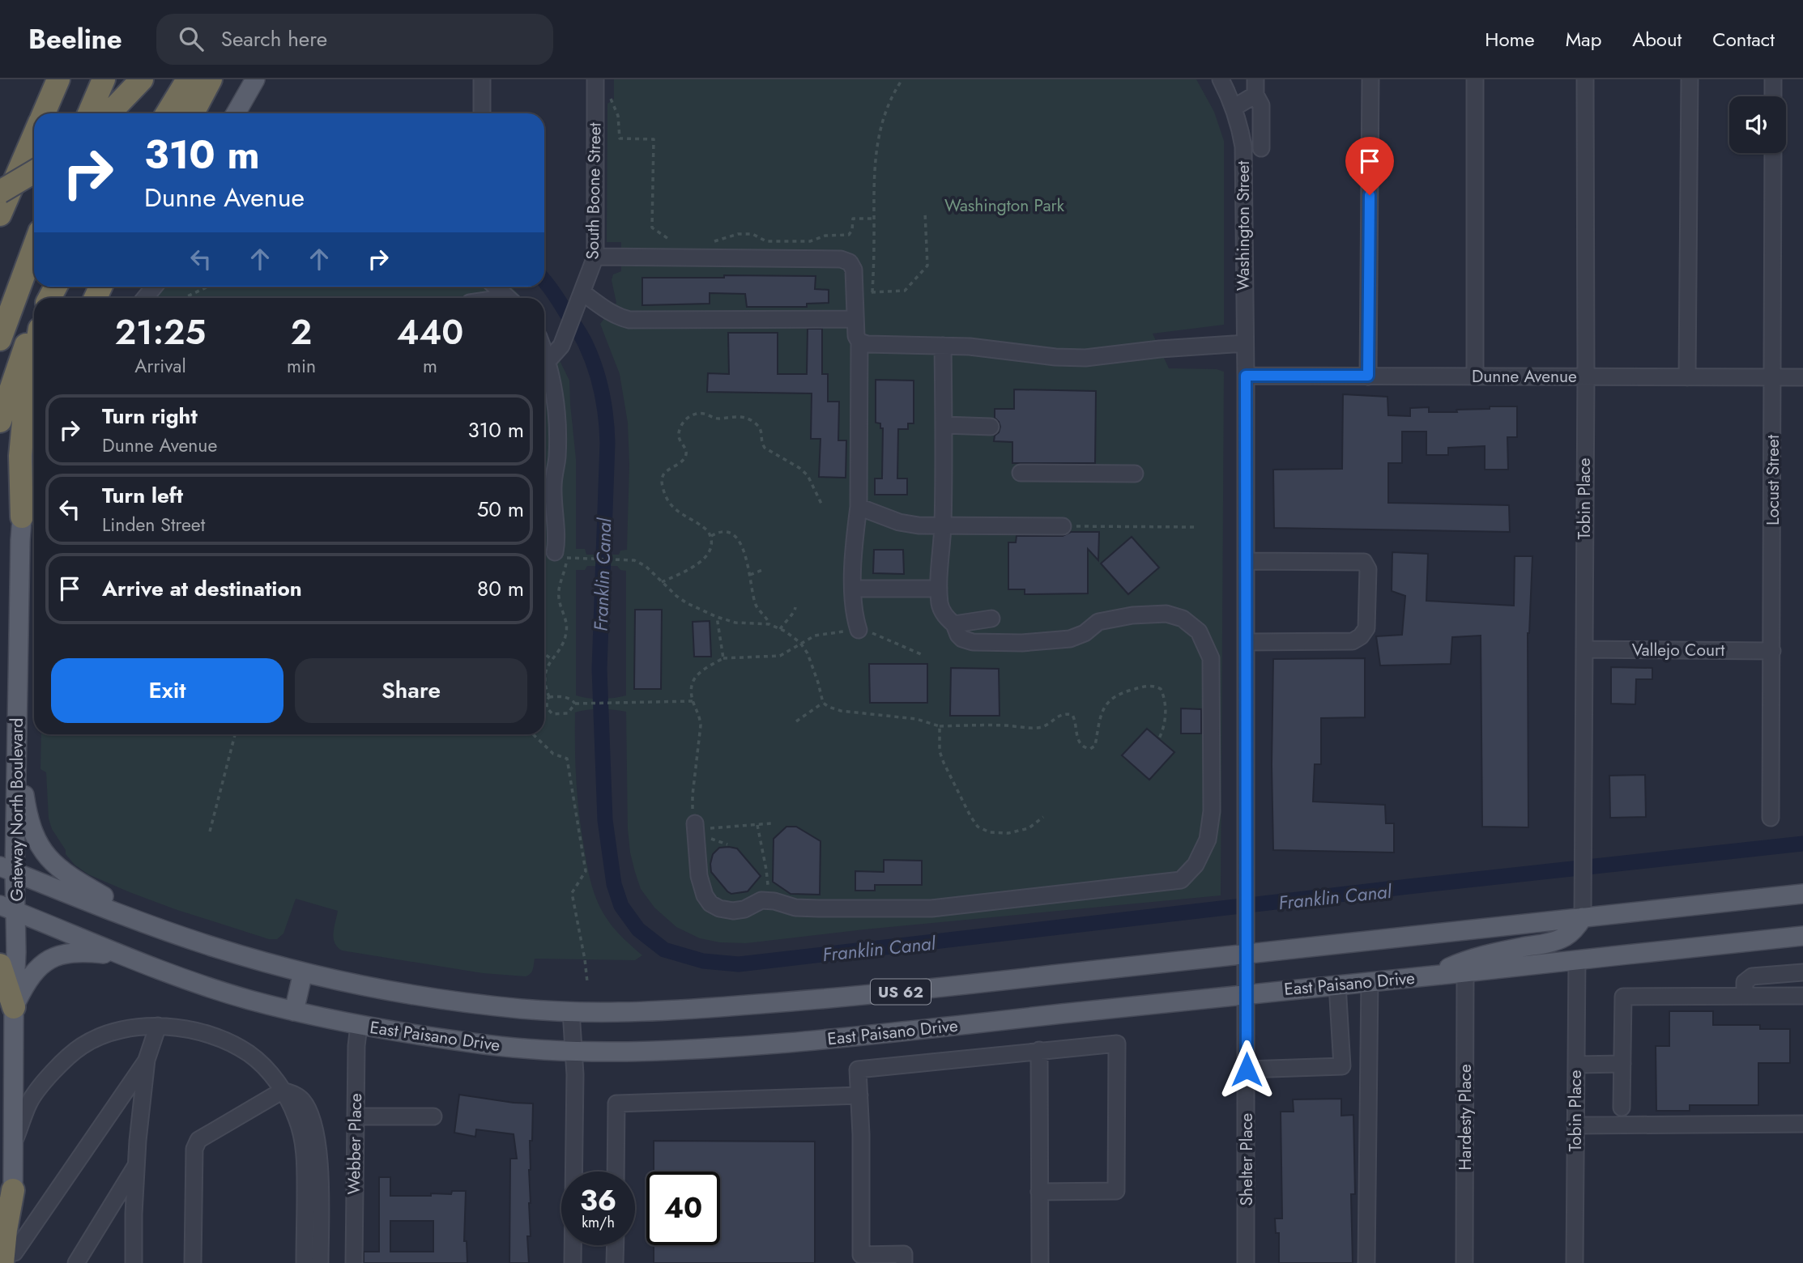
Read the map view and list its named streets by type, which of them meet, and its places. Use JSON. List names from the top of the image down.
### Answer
{
  "streets": {
    "main road": ["Gateway North Boulevard", "East Paisano Drive", "US 62"],
    "street": [
      "South Boone Street",
      "Washington Street",
      "Dunne Avenue",
      "Locust Street",
      "Tobin Place",
      "Vallejo Court",
      "Hardesty Place",
      "Webber Place",
      "Shelter Place"
    ]
  },
  "crossings": [
    ["Washington Street", "Dunne Avenue"],
    ["Washington Street", "Shelter Place"],
    ["Dunne Avenue", "Locust Street"],
    ["Dunne Avenue", "Tobin Place"],
    ["Dunne Avenue", "Shelter Place"],
    ["Locust Street", "Vallejo Court"],
    ["Tobin Place", "Vallejo Court"],
    ["Tobin Place", "East Paisano Drive"],
    ["Tobin Place", "US 62"],
    ["Gateway North Boulevard", "East Paisano Drive"],
    ["Gateway North Boulevard", "US 62"],
    ["East Paisano Drive", "Hardesty Place"],
    ["East Paisano Drive", "Webber Place"],
    ["East Paisano Drive", "Shelter Place"],
    ["US 62", "Shelter Place"]
  ],
  "water": ["Franklin Canal"],
  "parks": ["Washington Park"],
  "page": {
    "header": "Beeline",
    "search": "Search here",
    "nav": [
      "Home",
      "Map",
      "About",
      "Contact"
    ],
    "turn": ["310 m", "Dunne Avenue"],
    "eta": [
      "21:25",
      "Arrival",
      "2",
      "min",
      "440",
      "m"
    ],
    "list": [
      {
        "name": "Turn right",
        "note": "Dunne Avenue",
        "value": "310 m"
      },
      {
        "name": "Turn left",
        "note": "Linden Street",
        "value": "50 m"
      },
      {
        "name": "Arrive at destination",
        "value": "80 m"
      }
    ],
    "buttons": ["Exit", "Share"],
    "speed": "36 km/h",
    "limit": "40"
  }
}
